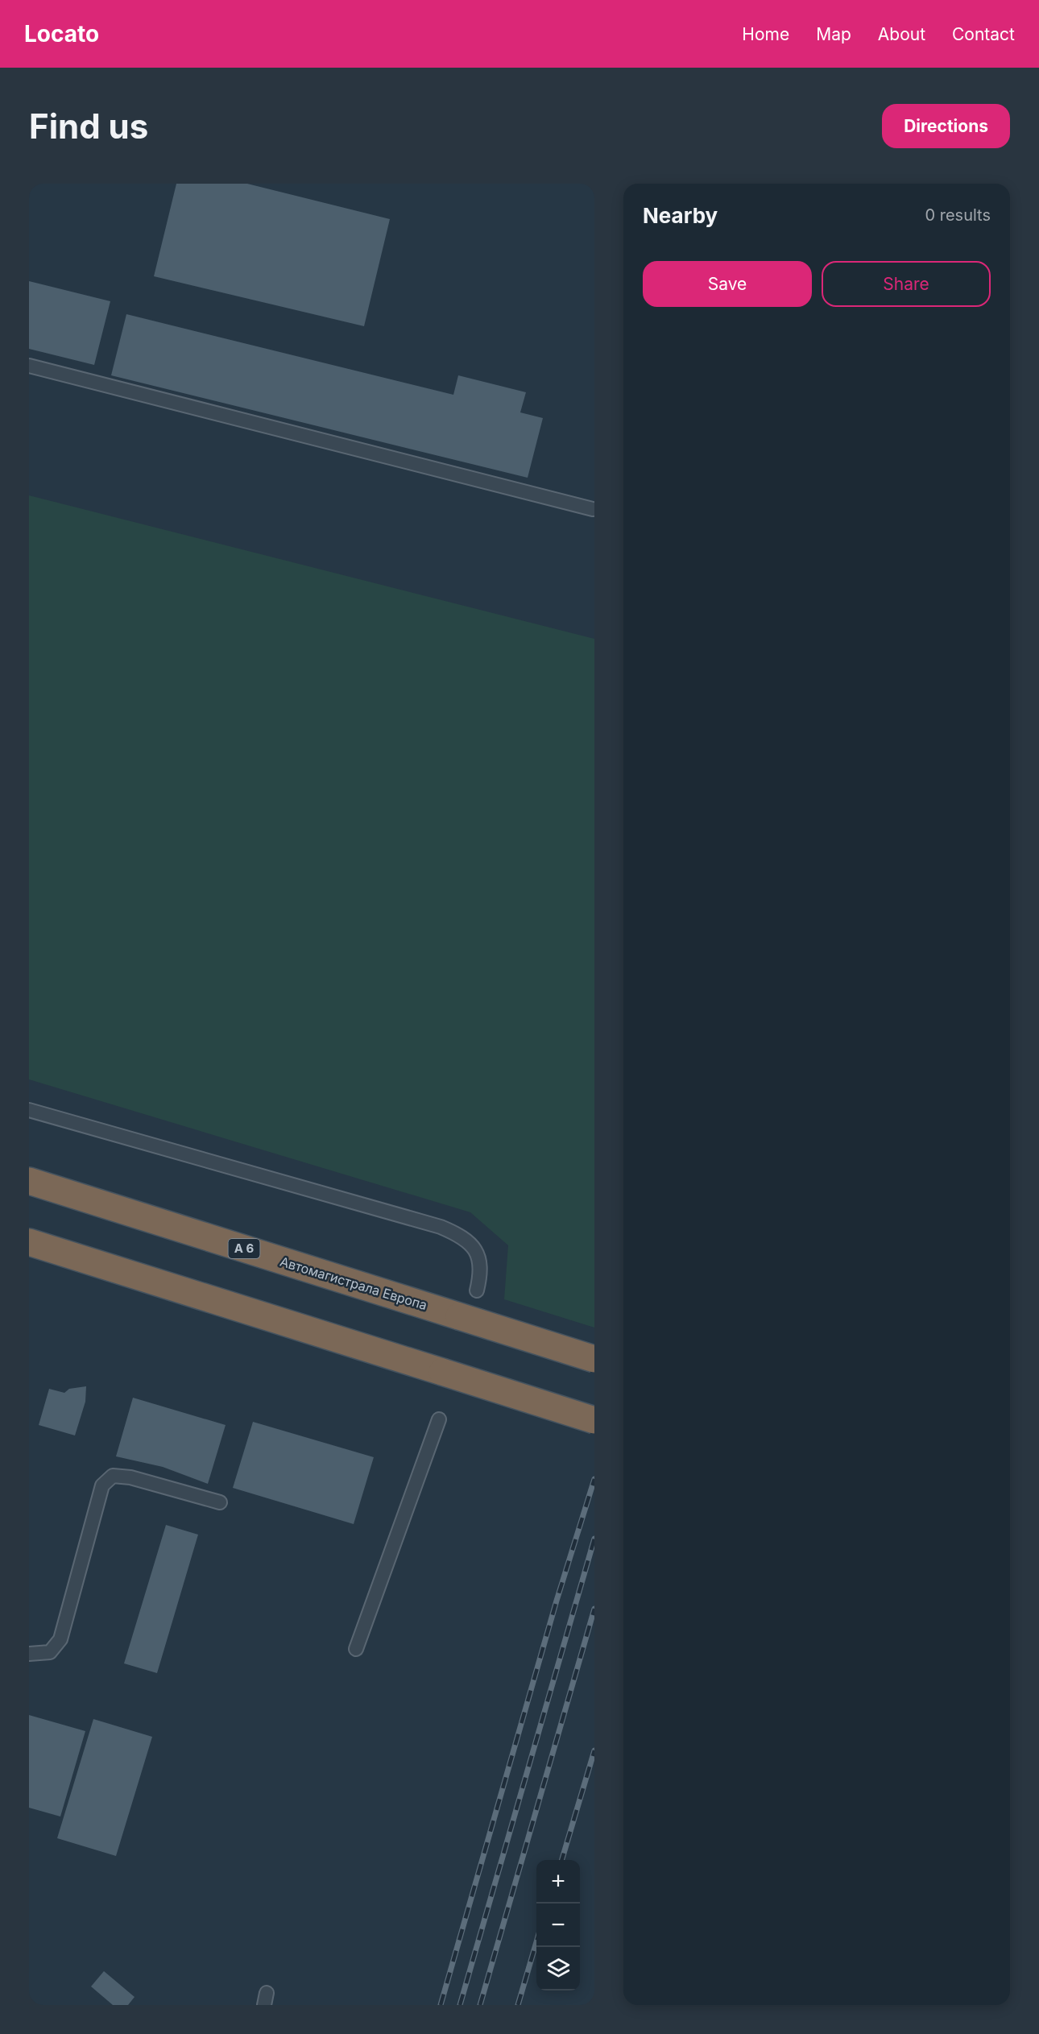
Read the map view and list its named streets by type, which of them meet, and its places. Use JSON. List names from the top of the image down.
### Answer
{
  "streets": {
    "highway": ["A 6", "Автомагистрала Европа"]
  },
  "page": {
    "header": "Locato",
    "nav": [
      "Home",
      "Map",
      "About",
      "Contact"
    ],
    "buttons": [
      "Directions",
      ["Save", "Share"]
    ],
    "title": "Find us",
    "heading": ["Nearby", "0 results"],
    "map_buttons": ["+", "−"]
  }
}
